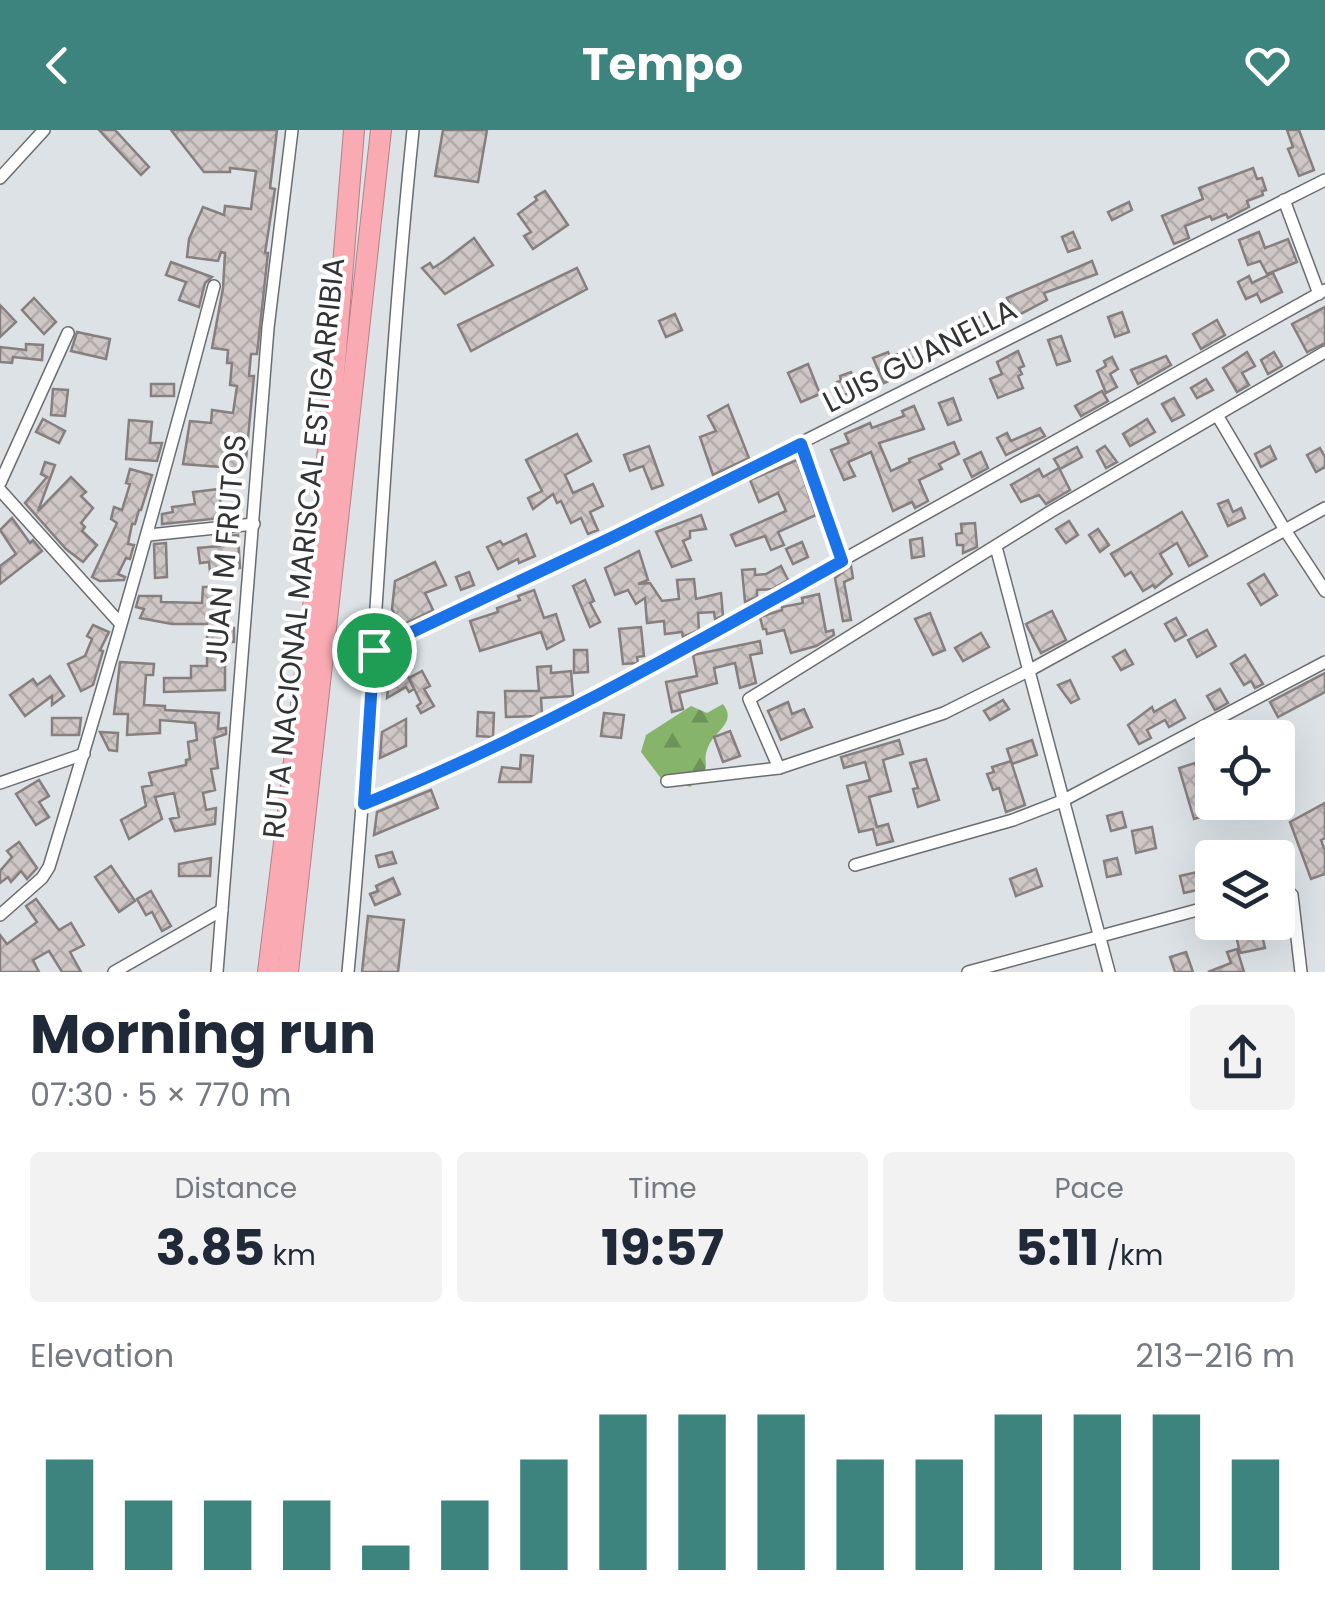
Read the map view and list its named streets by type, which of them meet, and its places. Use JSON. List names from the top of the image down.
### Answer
{
  "streets": {
    "highway": ["RUTA NACIONAL MARISCAL ESTIGARRIBIA"],
    "street": ["LUIS GUANELLA", "JUAN M FRUTOS"]
  },
  "page": {
    "header": "Tempo",
    "heading": ["Morning run", "07:30 · 5 × 770 m"],
    "stats": [
      ["Distance", "3.85 km"],
      ["Time", "19:57"],
      ["Pace", "5:11 /km"]
    ],
    "chart": ["Elevation", "213–216 m"]
  }
}
